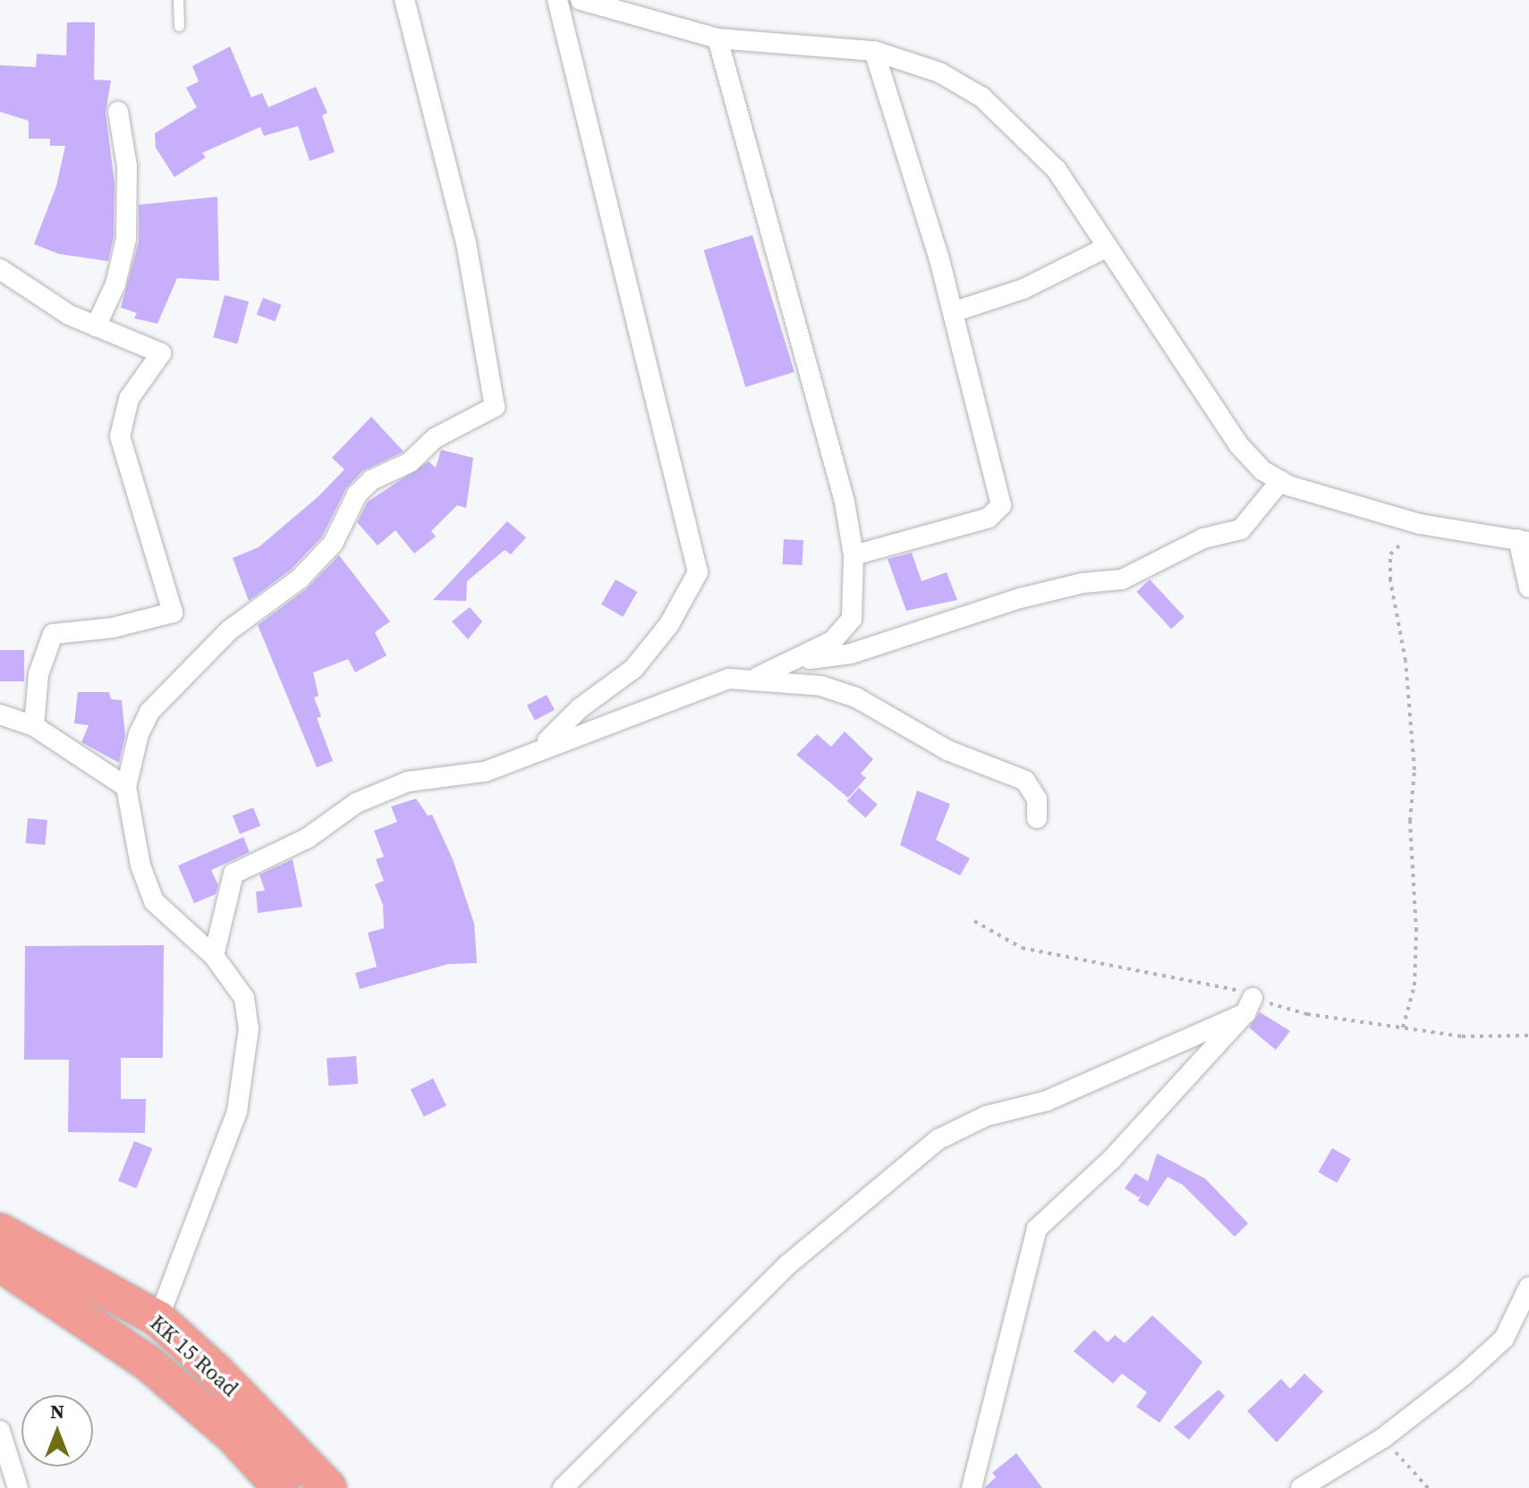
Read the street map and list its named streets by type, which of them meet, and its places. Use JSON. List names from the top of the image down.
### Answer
{
  "streets": {
    "highway": ["KK 15 Road"]
  },
  "north": "top"
}
